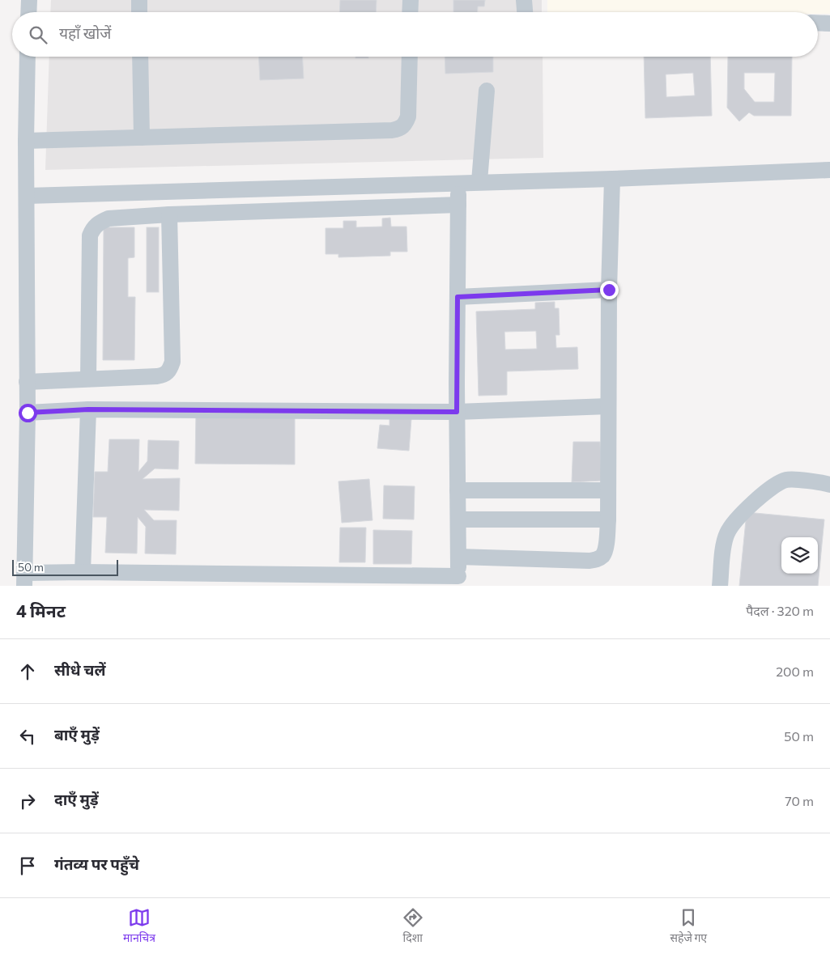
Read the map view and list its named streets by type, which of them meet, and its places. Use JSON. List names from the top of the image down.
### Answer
{
  "scale_bar": "50 m",
  "page": {
    "search": "यहाँ खोजें",
    "scale": "50 m",
    "heading": ["4 मिनट", "पैदल · 320 m"],
    "list": [
      ["सीधे चलें", "200 m"],
      ["बाएँ मुड़ें", "50 m"],
      ["दाएँ मुड़ें", "70 m"],
      "गंतव्य पर पहुँचे"
    ],
    "nav": ["मानचित्र", "दिशा", "सहेजे गए"]
  }
}
